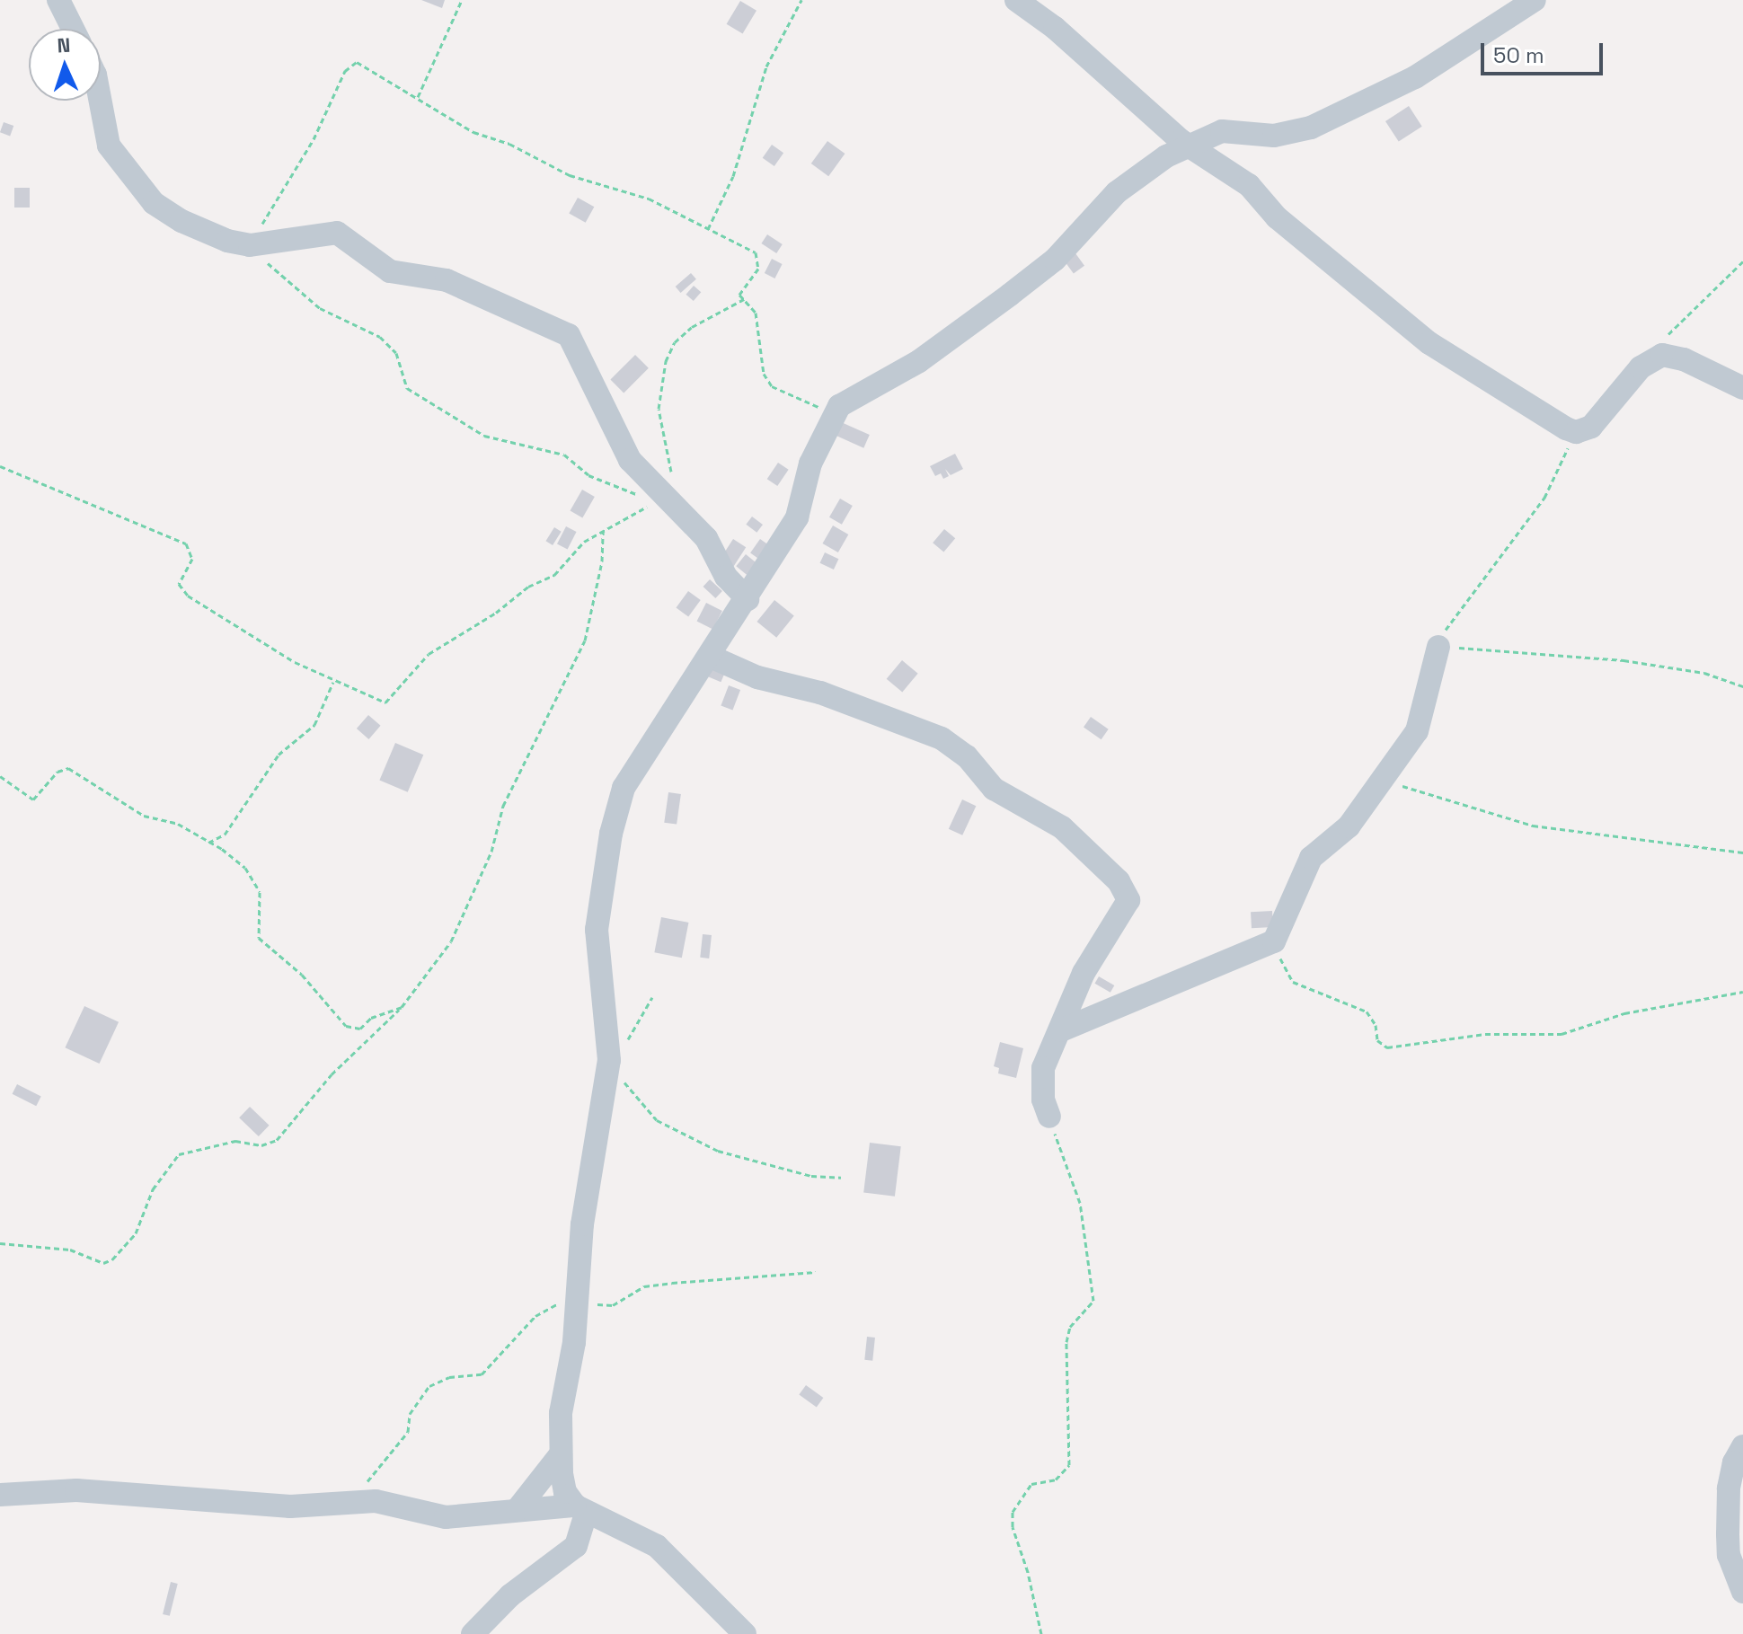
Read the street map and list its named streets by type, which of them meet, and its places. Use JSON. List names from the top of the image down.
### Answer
{
  "scale_bar": "50 m",
  "north": "top"
}
